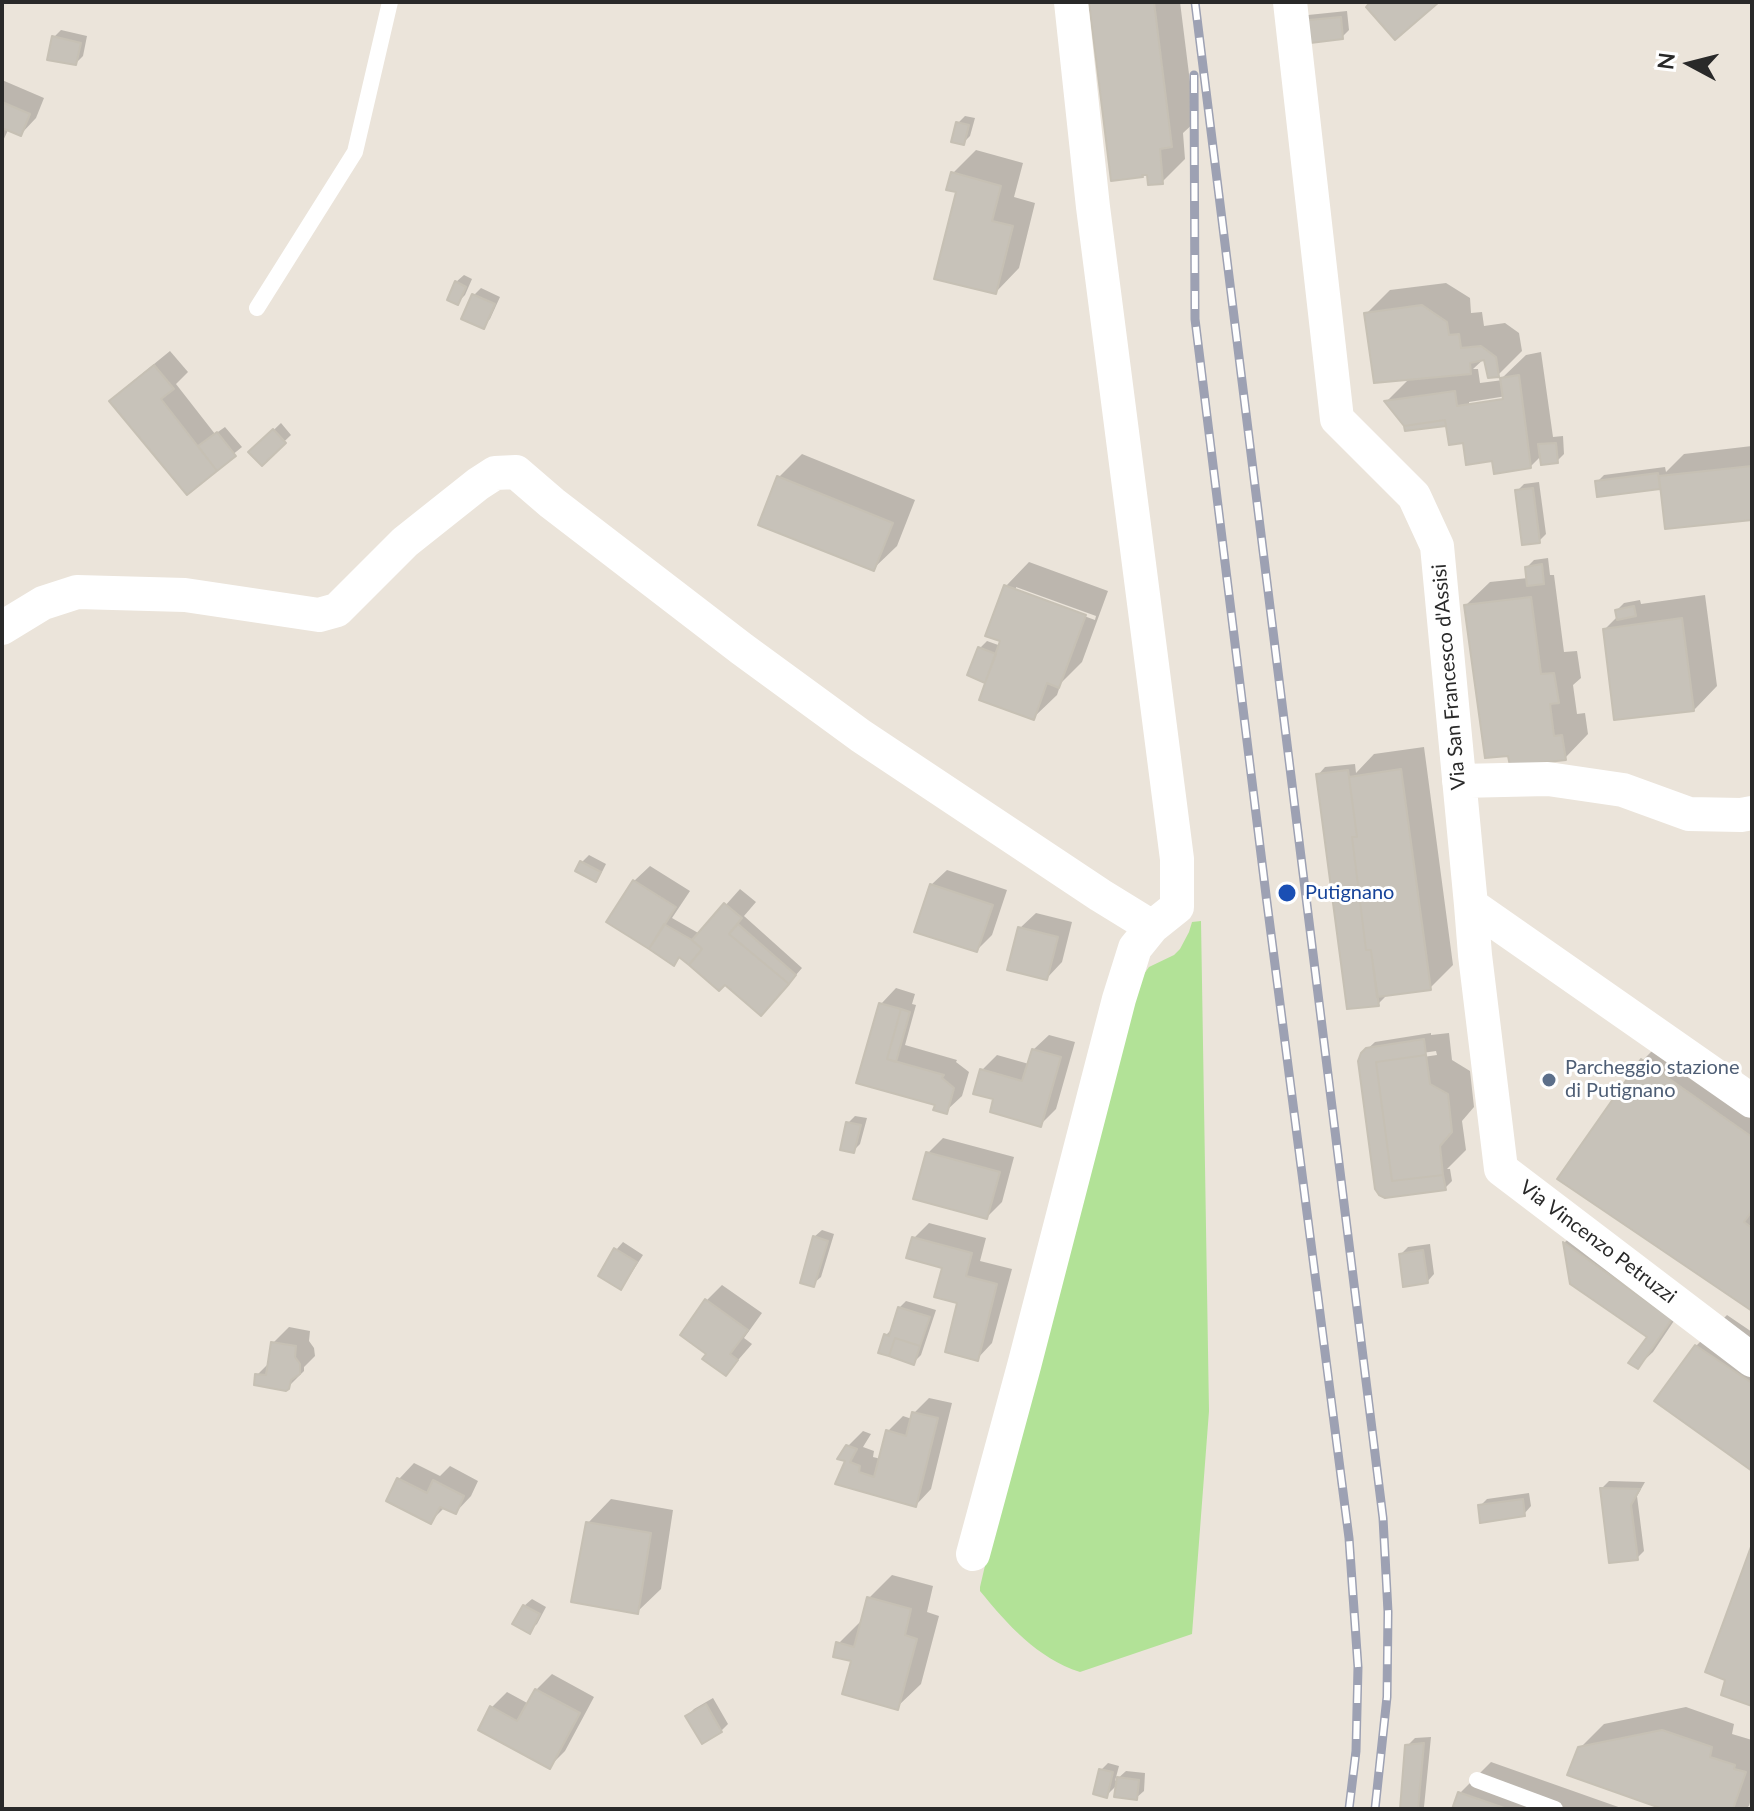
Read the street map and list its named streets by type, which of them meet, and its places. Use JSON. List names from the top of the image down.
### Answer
{
  "streets": {
    "street": ["Via San Francesco d'Assisi", "Via Vincenzo Petruzzi"]
  },
  "crossings": [
    ["Via San Francesco d'Assisi", "Via Vincenzo Petruzzi"]
  ],
  "places": ["Putignano", "Parcheggio stazione di Putignano"],
  "north": "left"
}
